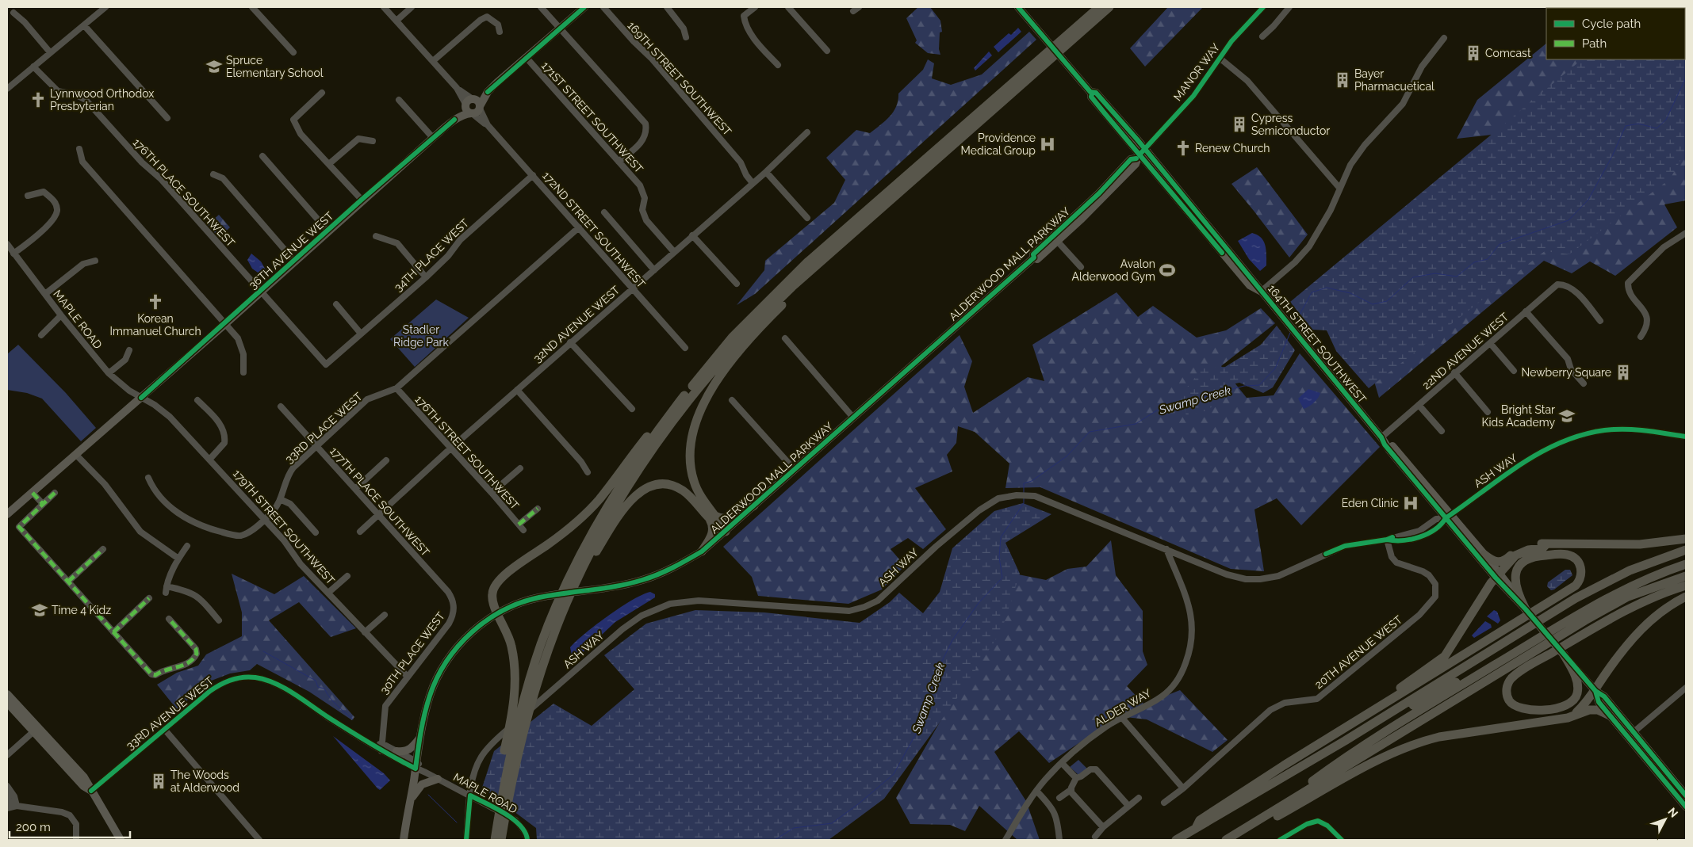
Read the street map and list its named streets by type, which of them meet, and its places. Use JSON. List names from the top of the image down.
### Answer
{
  "streets": {
    "main road": ["36TH AVENUE WEST", "ALDERWOOD MALL PARKWAY", "164TH STREET SOUTHWEST"],
    "street": [
      "MANOR WAY",
      "169TH STREET SOUTHWEST",
      "171ST STREET SOUTHWEST",
      "176TH PLACE SOUTHWEST",
      "172ND STREET SOUTHWEST",
      "34TH PLACE WEST",
      "MAPLE ROAD",
      "32ND AVENUE WEST",
      "22ND AVENUE WEST",
      "33RD PLACE WEST",
      "176TH STREET SOUTHWEST",
      "ASH WAY",
      "177TH PLACE SOUTHWEST",
      "179TH STREET SOUTHWEST",
      "20TH AVENUE WEST",
      "30TH PLACE WEST",
      "ALDER WAY",
      "33RD AVENUE WEST"
    ]
  },
  "crossings": [
    ["MANOR WAY", "ALDERWOOD MALL PARKWAY"],
    ["MANOR WAY", "164TH STREET SOUTHWEST"],
    ["169TH STREET SOUTHWEST", "32ND AVENUE WEST"],
    ["171ST STREET SOUTHWEST", "32ND AVENUE WEST"],
    ["176TH PLACE SOUTHWEST", "36TH AVENUE WEST"],
    ["176TH PLACE SOUTHWEST", "34TH PLACE WEST"],
    ["172ND STREET SOUTHWEST", "36TH AVENUE WEST"],
    ["172ND STREET SOUTHWEST", "34TH PLACE WEST"],
    ["172ND STREET SOUTHWEST", "32ND AVENUE WEST"],
    ["172ND STREET SOUTHWEST", "33RD PLACE WEST"],
    ["36TH AVENUE WEST", "MAPLE ROAD"],
    ["36TH AVENUE WEST", "179TH STREET SOUTHWEST"],
    ["ALDERWOOD MALL PARKWAY", "MAPLE ROAD"],
    ["ALDERWOOD MALL PARKWAY", "164TH STREET SOUTHWEST"],
    ["ALDERWOOD MALL PARKWAY", "33RD AVENUE WEST"],
    ["MAPLE ROAD", "ASH WAY"],
    ["MAPLE ROAD", "179TH STREET SOUTHWEST"],
    ["MAPLE ROAD", "33RD AVENUE WEST"],
    ["32ND AVENUE WEST", "176TH STREET SOUTHWEST"],
    ["32ND AVENUE WEST", "177TH PLACE SOUTHWEST"],
    ["164TH STREET SOUTHWEST", "22ND AVENUE WEST"],
    ["164TH STREET SOUTHWEST", "ASH WAY"],
    ["33RD PLACE WEST", "176TH STREET SOUTHWEST"],
    ["33RD PLACE WEST", "177TH PLACE SOUTHWEST"],
    ["33RD PLACE WEST", "179TH STREET SOUTHWEST"],
    ["ASH WAY", "20TH AVENUE WEST"],
    ["ASH WAY", "ALDER WAY"],
    ["177TH PLACE SOUTHWEST", "30TH PLACE WEST"],
    ["179TH STREET SOUTHWEST", "30TH PLACE WEST"],
    ["30TH PLACE WEST", "33RD AVENUE WEST"]
  ],
  "water": ["Swamp Creek"],
  "parks": ["Stadler Ridge Park"],
  "places": {
    "building": [
      "Comcast",
      "Bayer Pharmacuetical",
      "Cypress Semiconductor",
      "Newberry Square",
      "The Woods at Alderwood"
    ],
    "school or university": ["Spruce Elementary School", "Bright Star Kids Academy", "Time 4 Kidz"],
    "church": ["Lynnwood Orthodox Presbyterian", "Renew Church", "Korean Immanuel Church"],
    "hospital": ["Providence Medical Group", "Eden Clinic"],
    "sports": ["Avalon Alderwood Gym"]
  },
  "legend": ["Cycle path", "Path"],
  "scale_bar": "200 m",
  "north": "top right"
}
